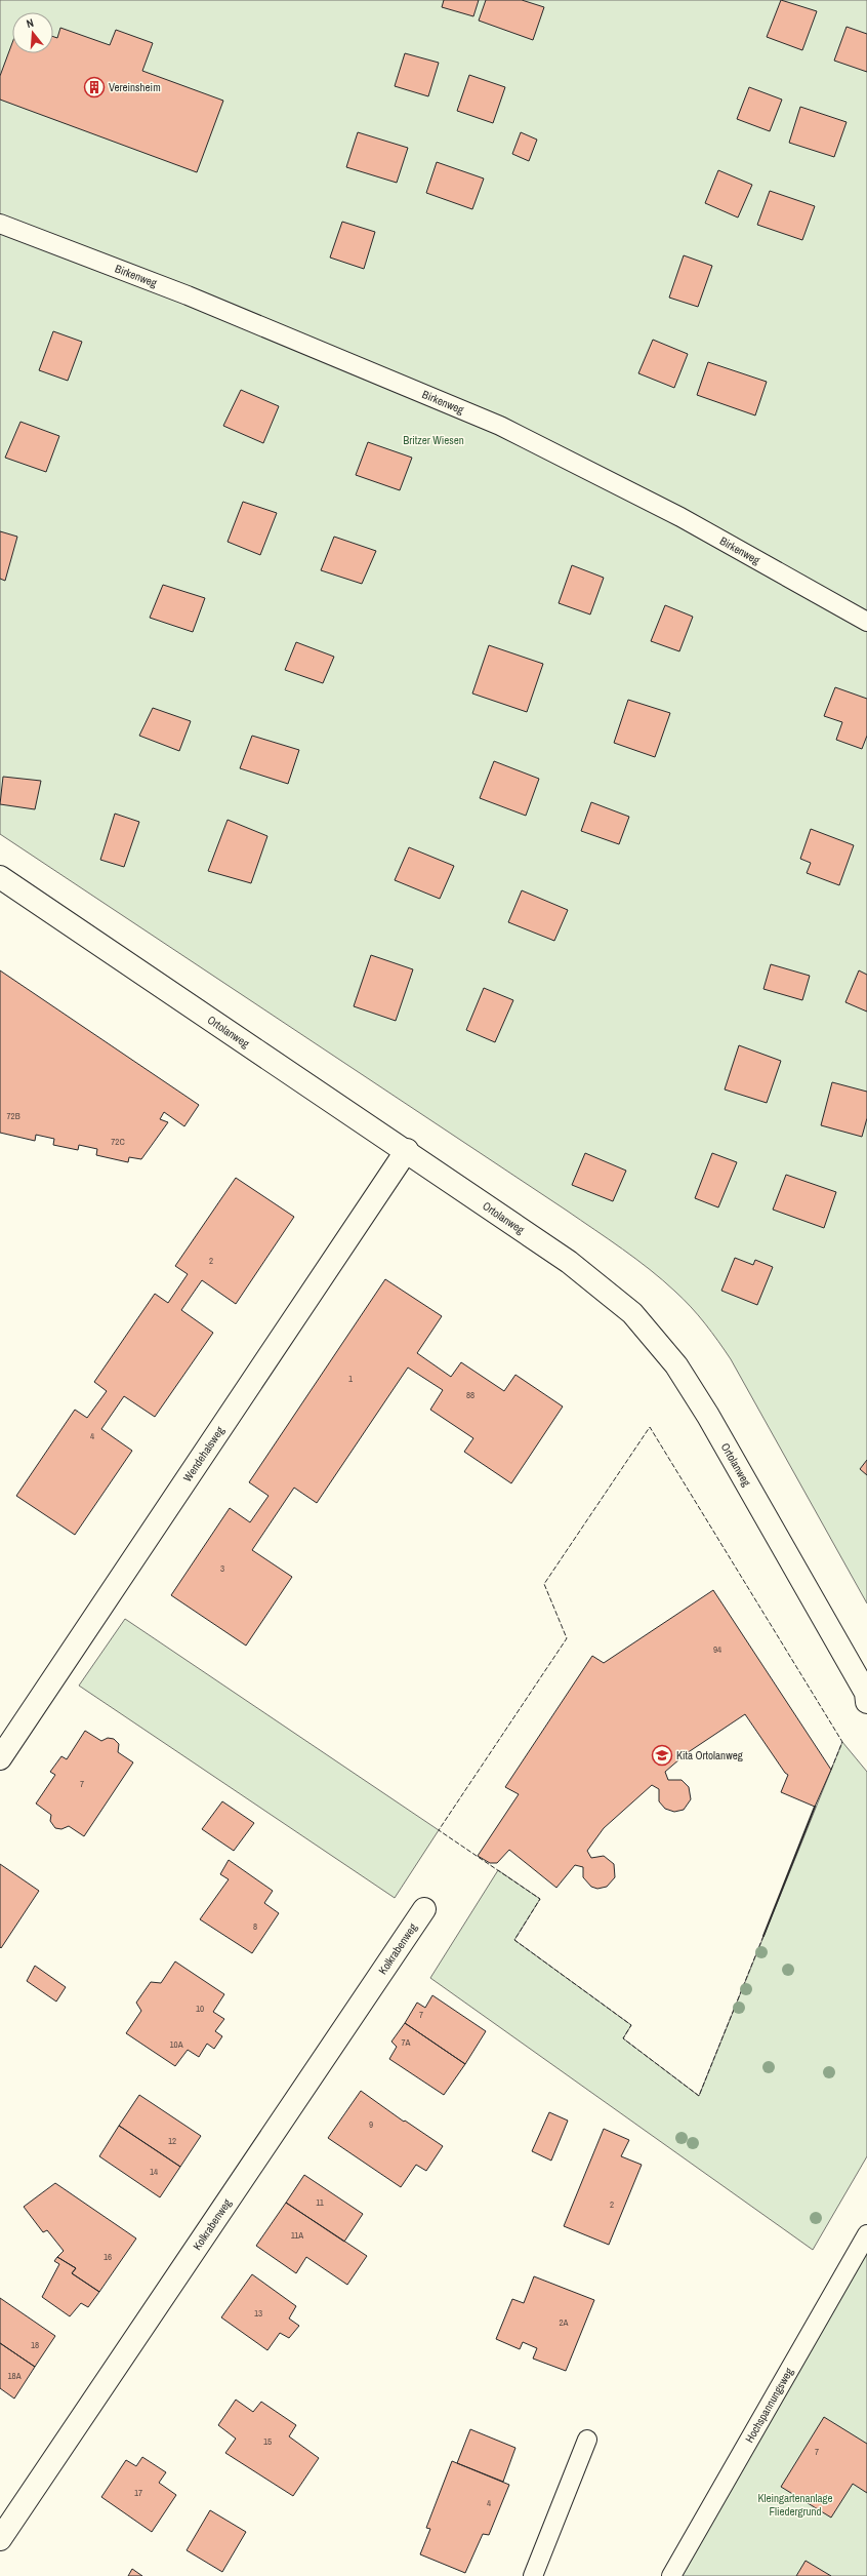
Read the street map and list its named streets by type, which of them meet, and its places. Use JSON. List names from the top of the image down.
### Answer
{
  "streets": {
    "street": ["Ortolanweg", "Wendehalsweg", "Kolkrabenweg"],
    "lane": ["Birkenweg", "Hochspannungsweg"]
  },
  "crossings": [
    ["Ortolanweg", "Wendehalsweg"]
  ],
  "parks": ["Britzer Wiesen", "Kleingartenanlage Fliedergrund"],
  "places": {
    "building": ["Vereinsheim"],
    "school or university": ["Kita Ortolanweg"]
  },
  "house_numbers": [
    "72B",
    "72C",
    "2",
    "1",
    "88",
    "4",
    "3",
    "94",
    "7",
    "8",
    "10",
    "7",
    "7A",
    "10A",
    "9",
    "12",
    "14",
    "11",
    "2",
    "11A",
    "16",
    "13",
    "2A",
    "18",
    "18A",
    "15",
    "7",
    "17",
    "4"
  ],
  "north": "top"
}
